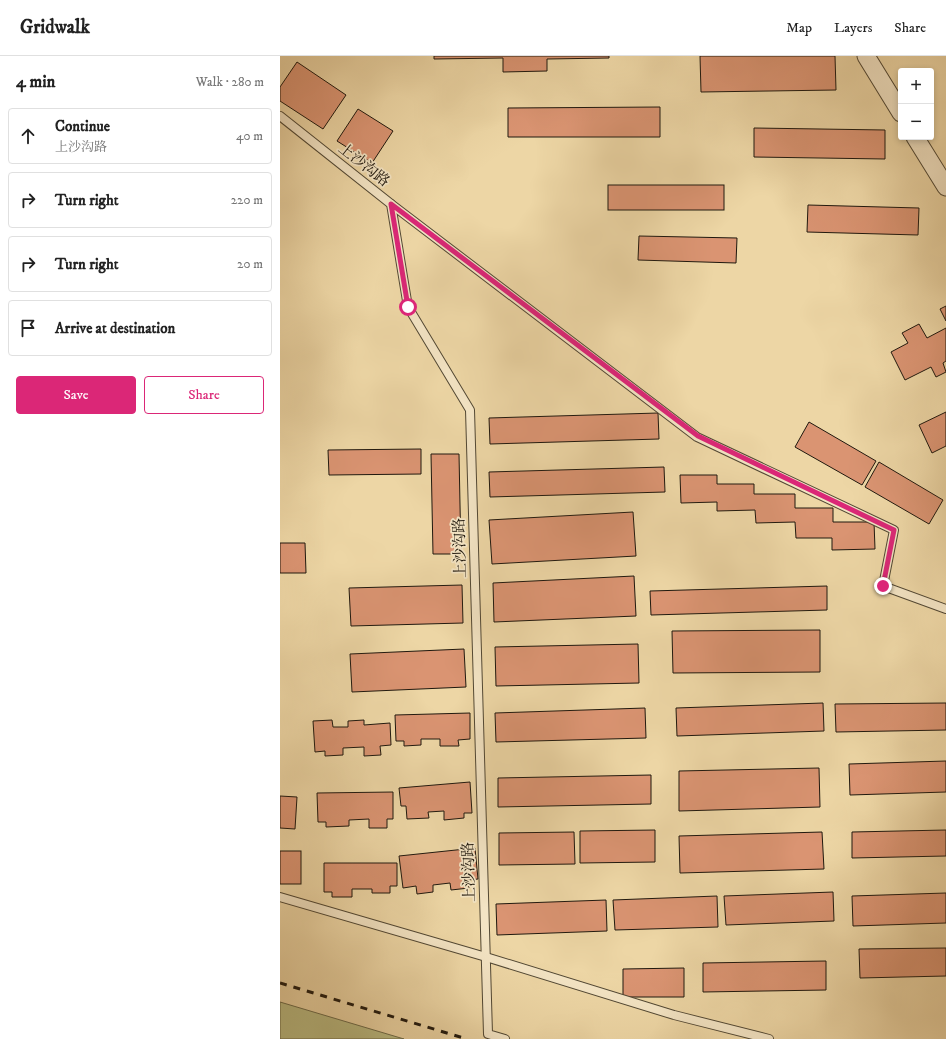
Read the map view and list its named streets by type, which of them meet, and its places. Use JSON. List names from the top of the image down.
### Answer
{
  "streets": {
    "lane": ["上沙沟路"]
  },
  "page": {
    "header": "Gridwalk",
    "nav": ["Map", "Layers", "Share"],
    "heading": ["4 min", "Walk · 280 m"],
    "map_buttons": ["+", "−"],
    "list": [
      ["Continue", "上沙沟路", "40 m"],
      ["Turn right", "220 m"],
      ["Turn right", "20 m"],
      "Arrive at destination"
    ],
    "buttons": ["Save", "Share"]
  }
}
